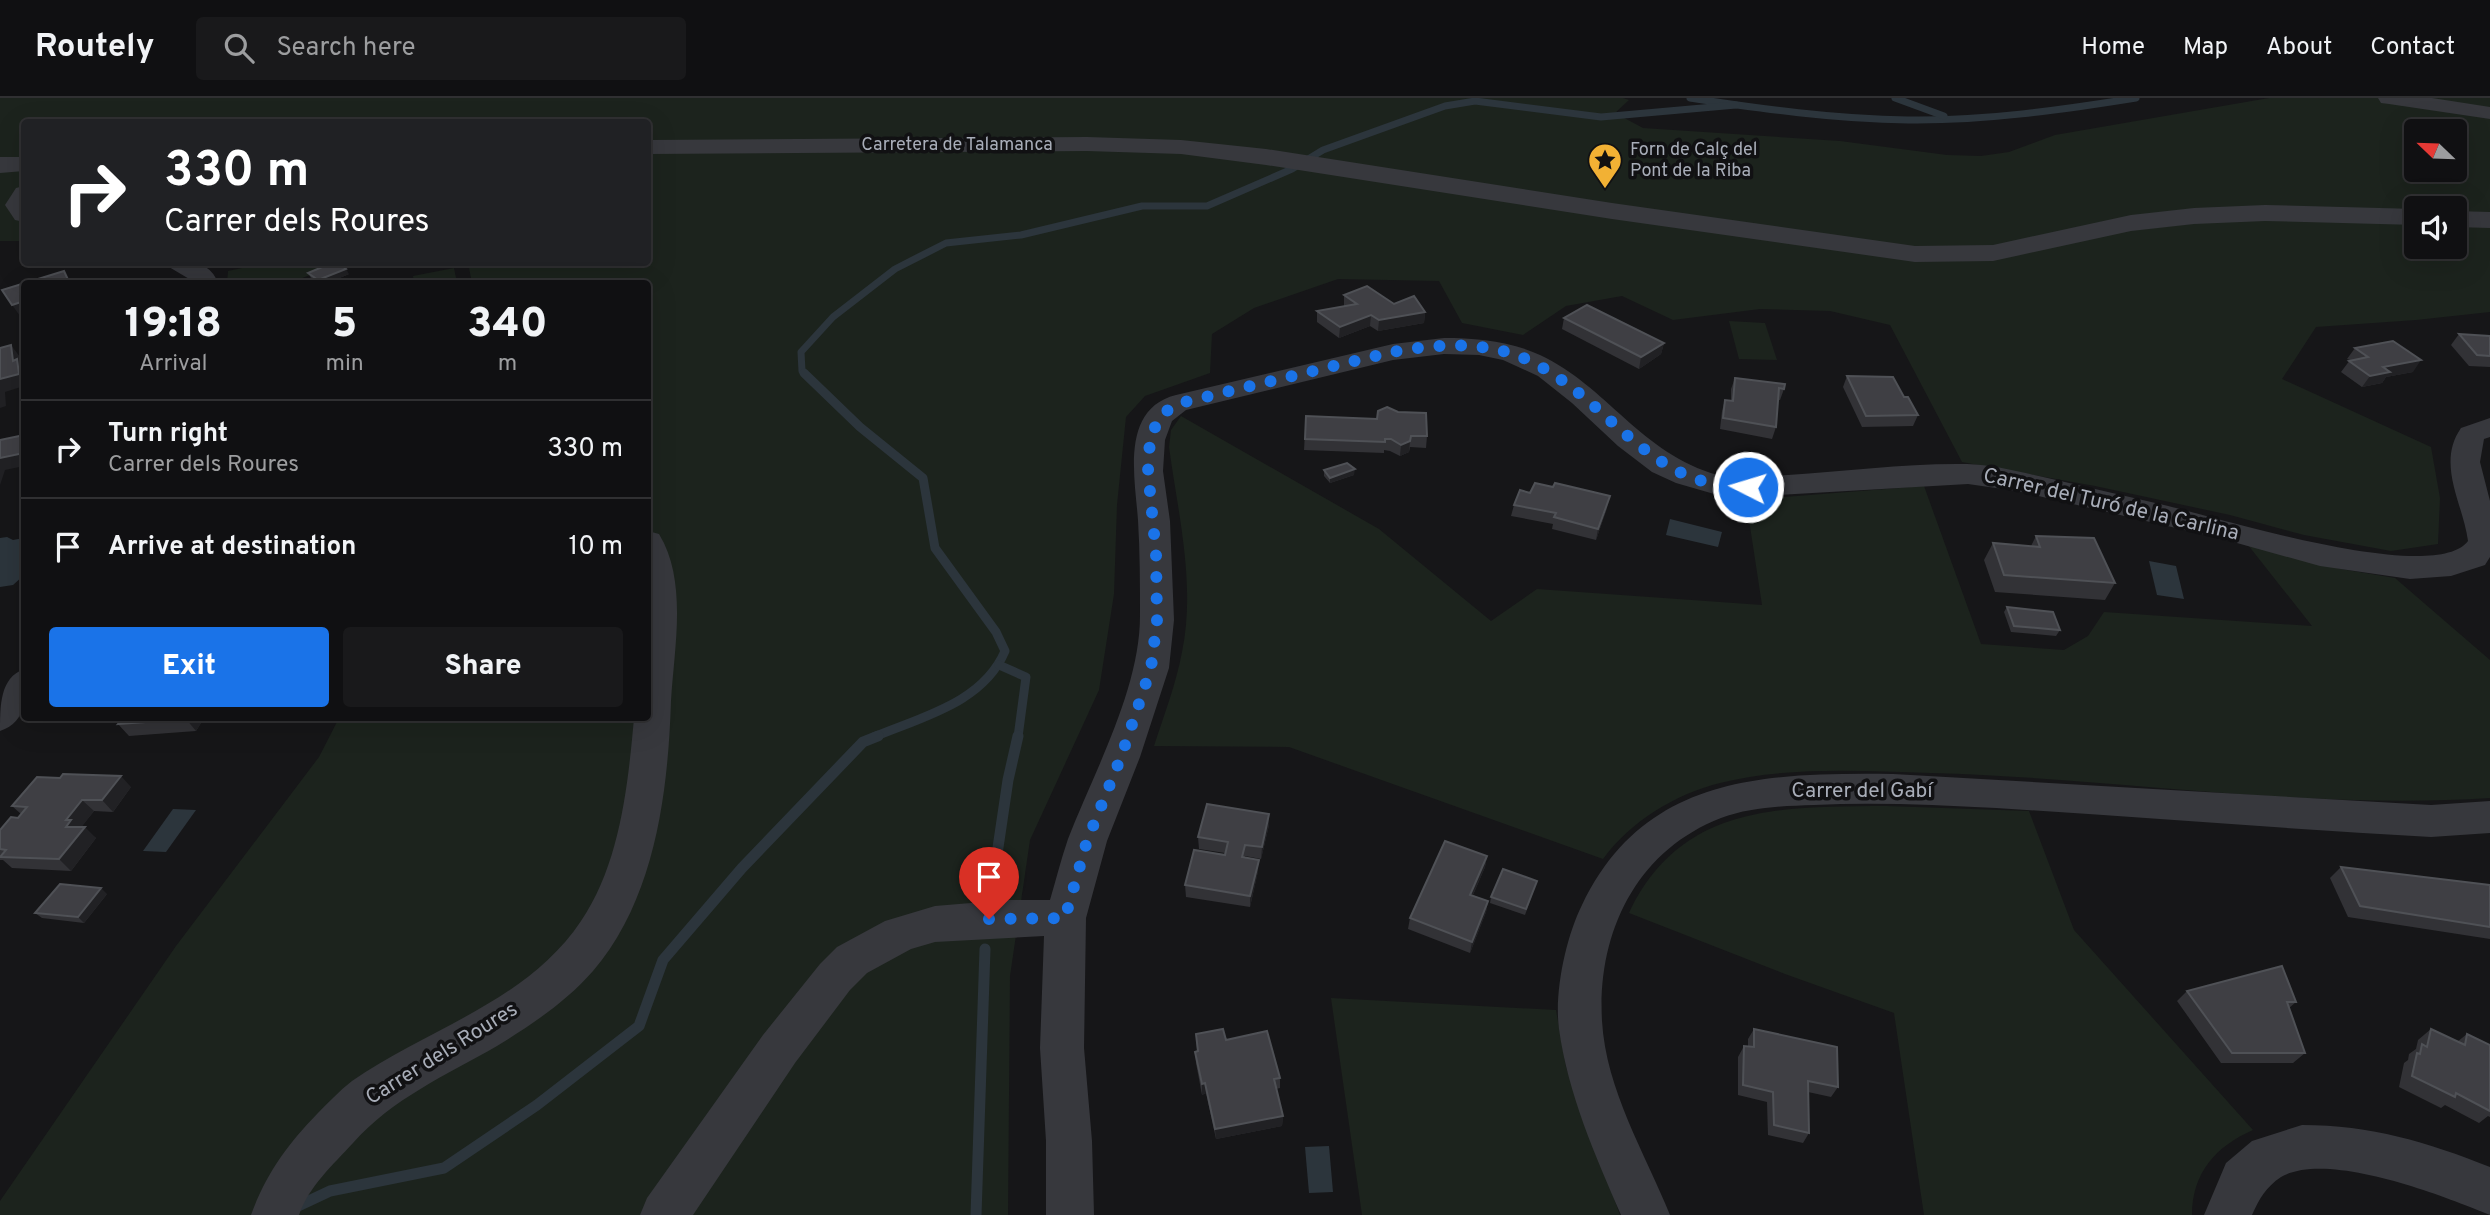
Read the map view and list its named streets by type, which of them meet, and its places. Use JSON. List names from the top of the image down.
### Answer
{
  "streets": {
    "street": [
      "Carretera de Talamanca",
      "Carrer del Turó de la Carlina",
      "Carrer del Gabí",
      "Carrer dels Roures"
    ]
  },
  "places": {
    "place": ["Forn de Calç del Pont de la Riba"]
  },
  "north": "top left",
  "page": {
    "header": "Routely",
    "search": "Search here",
    "nav": [
      "Home",
      "Map",
      "About",
      "Contact"
    ],
    "turn": ["330 m", "Carrer dels Roures"],
    "eta": [
      "19:18",
      "Arrival",
      "5",
      "min",
      "340",
      "m"
    ],
    "list": [
      {
        "name": "Turn right",
        "note": "Carrer dels Roures",
        "value": "330 m"
      },
      {
        "name": "Arrive at destination",
        "value": "10 m"
      }
    ],
    "buttons": ["Exit", "Share"]
  }
}
